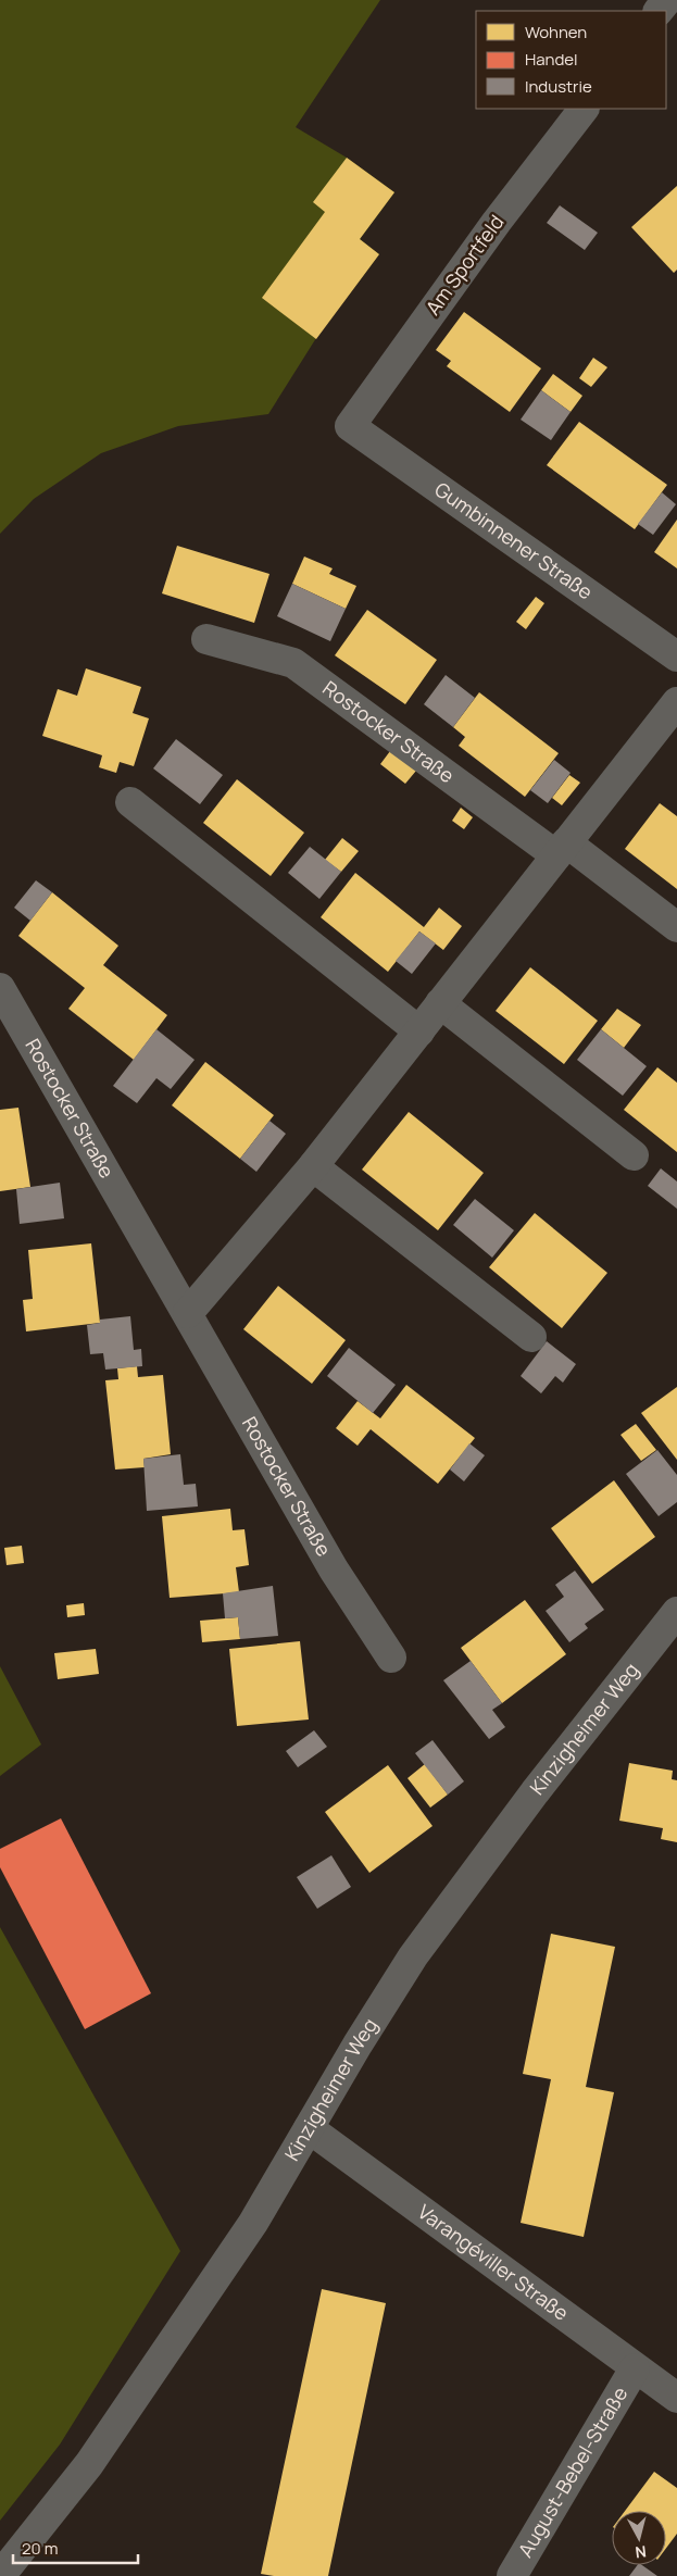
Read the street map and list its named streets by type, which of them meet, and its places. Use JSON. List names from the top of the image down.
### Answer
{
  "streets": {
    "street": [
      "Am Sportfeld",
      "Gumbinnener Straße",
      "Rostocker Straße",
      "Kinzigheimer Weg",
      "Varangéviller Straße",
      "August-Bebel-Straße"
    ]
  },
  "crossings": [
    ["Am Sportfeld", "Gumbinnener Straße"],
    ["Kinzigheimer Weg", "Varangéviller Straße"],
    ["Varangéviller Straße", "August-Bebel-Straße"]
  ],
  "legend": ["Wohnen", "Handel", "Industrie"],
  "scale_bar": "20 m",
  "north": "bottom"
}
